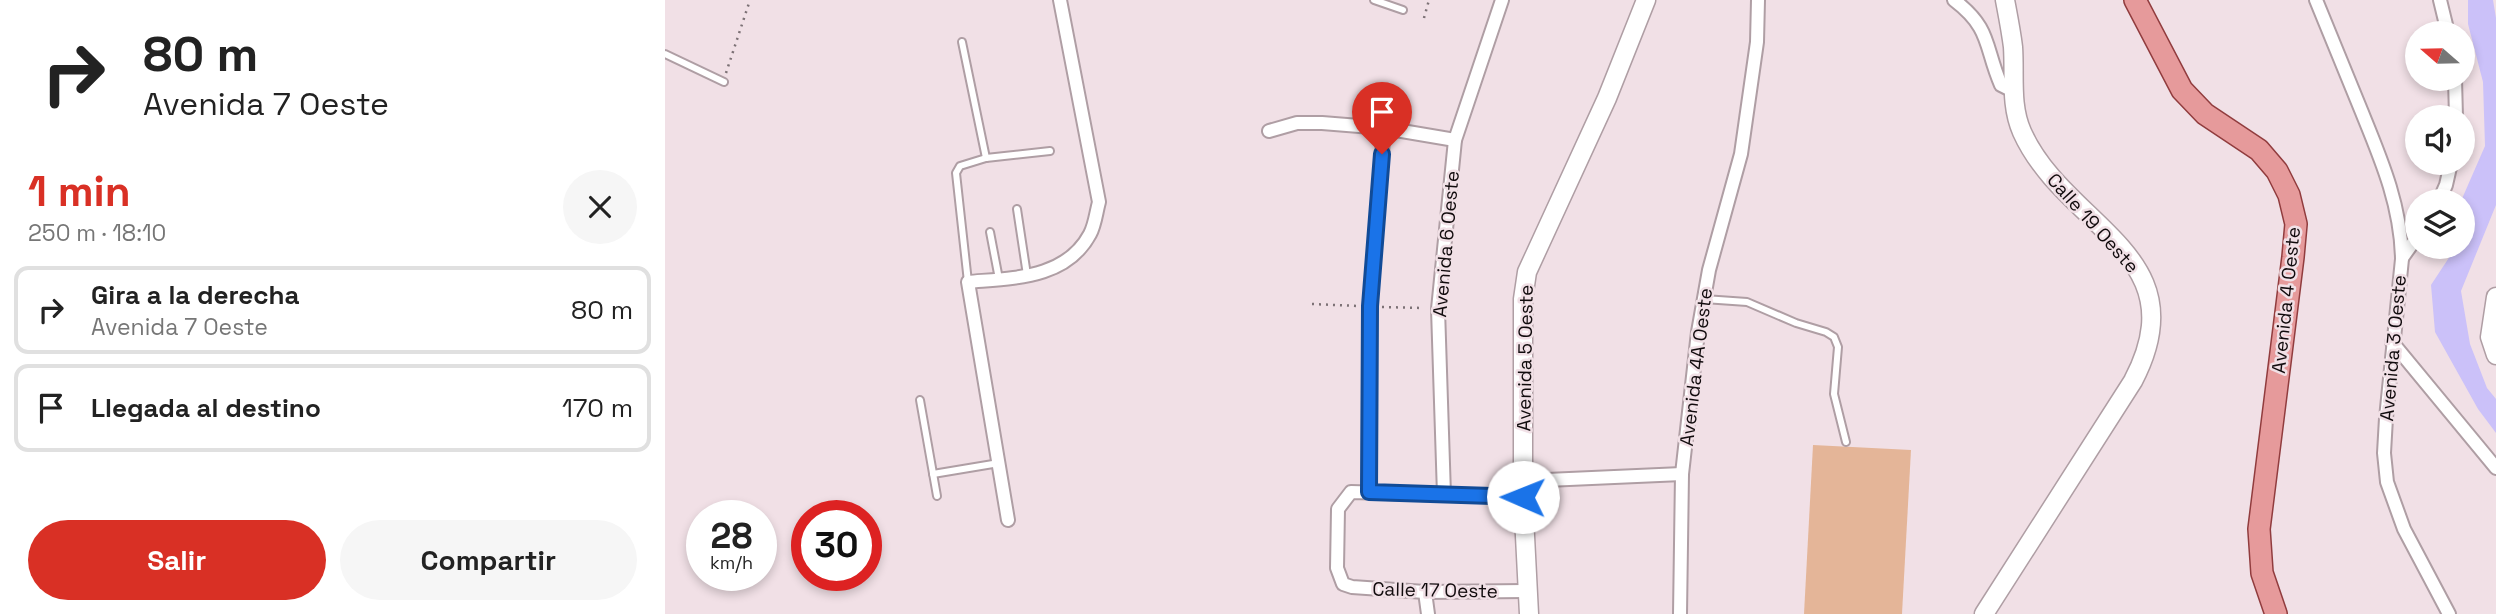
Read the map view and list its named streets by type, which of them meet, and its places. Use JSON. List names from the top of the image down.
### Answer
{
  "streets": {
    "main road": ["Avenida 4 Oeste"],
    "street": [
      "Calle 19 Oeste",
      "Avenida 6 Oeste",
      "Avenida 3 Oeste",
      "Avenida 5 Oeste",
      "Avenida 4A Oeste",
      "Calle 17 Oeste"
    ]
  },
  "crossings": [
    ["Avenida 5 Oeste", "Calle 17 Oeste"]
  ],
  "north": "left",
  "page": {
    "turn": ["80 m", "Avenida 7 Oeste"],
    "heading": ["1 min", "250 m · 18:10"],
    "list": [
      {
        "name": "Gira a la derecha",
        "note": "Avenida 7 Oeste",
        "value": "80 m"
      },
      {
        "name": "Llegada al destino",
        "value": "170 m"
      }
    ],
    "speed": "28 km/h",
    "limit": "30",
    "buttons": ["Salir", "Compartir"]
  }
}
